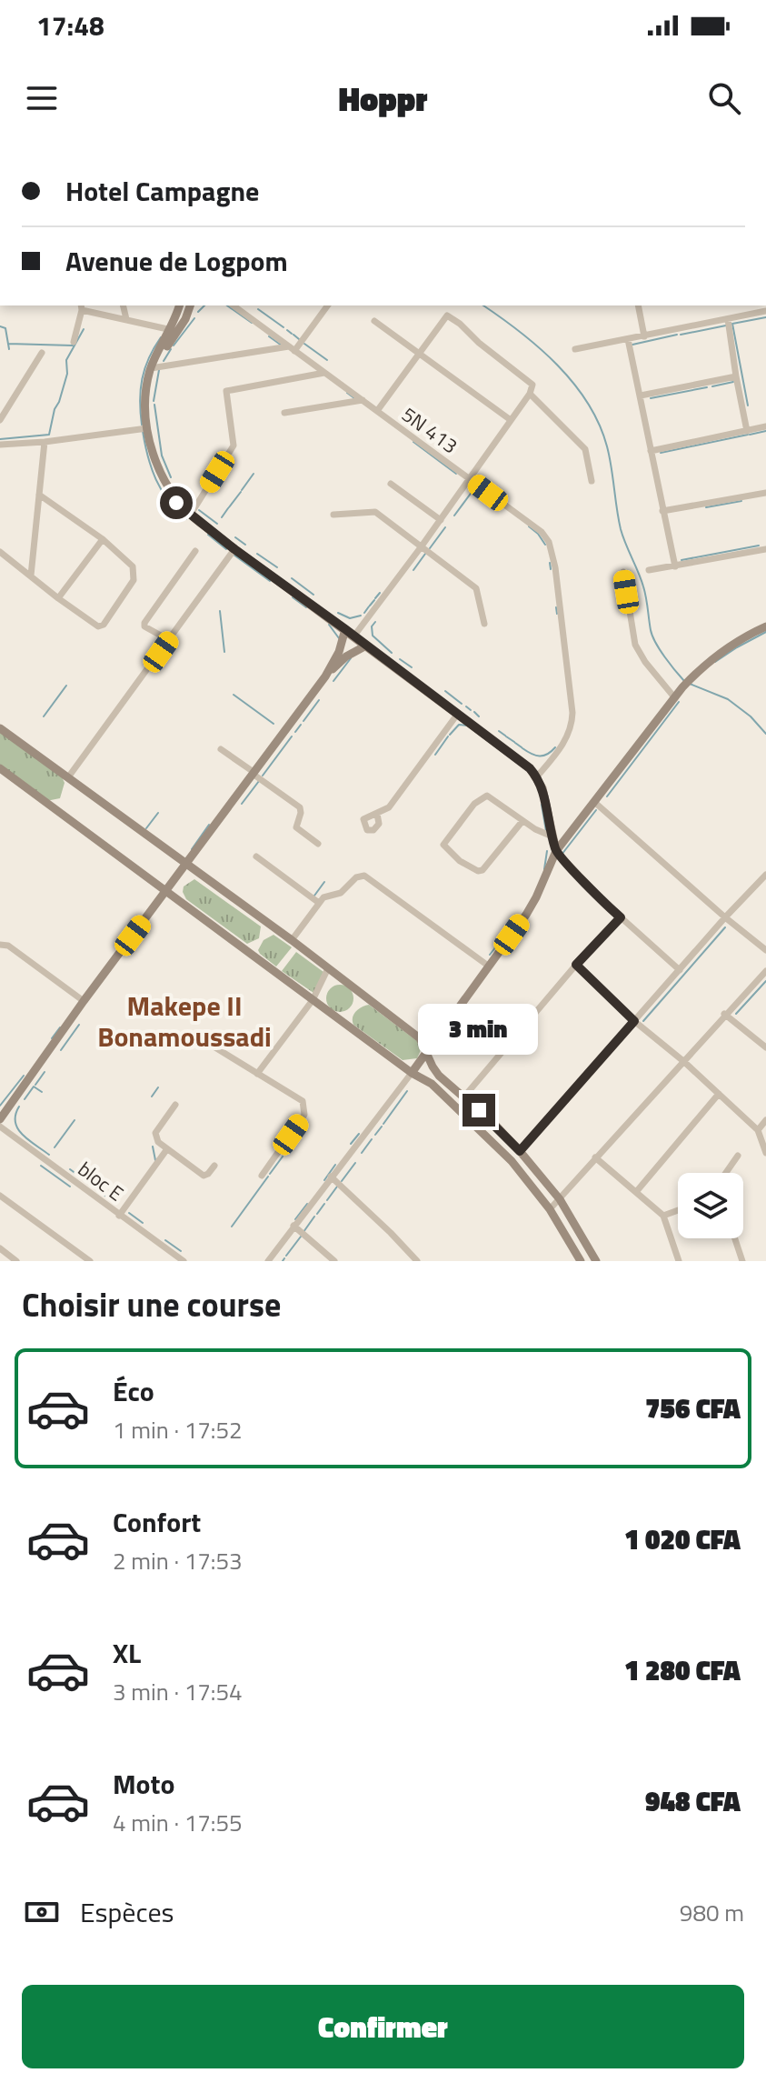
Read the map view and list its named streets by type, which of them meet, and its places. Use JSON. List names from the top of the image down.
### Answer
{
  "streets": {
    "street": ["5N 413", "bloc E"]
  },
  "districts": ["Makepe II Bonamoussadi"],
  "page": {
    "status": "17:48",
    "header": "Hoppr",
    "banner": ["Hotel Campagne", "Avenue de Logpom"],
    "bubble": "3 min",
    "heading": "Choisir une course",
    "list": [
      {
        "name": "Éco",
        "note": "1 min · 17:52",
        "value": "756 CFA"
      },
      {
        "name": "Confort",
        "note": "2 min · 17:53",
        "value": "1 020 CFA"
      },
      {
        "name": "XL",
        "note": "3 min · 17:54",
        "value": "1 280 CFA"
      },
      {
        "name": "Moto",
        "note": "4 min · 17:55",
        "value": "948 CFA"
      }
    ],
    "pay": ["Espèces", "980 m"],
    "buttons": "Confirmer"
  }
}
